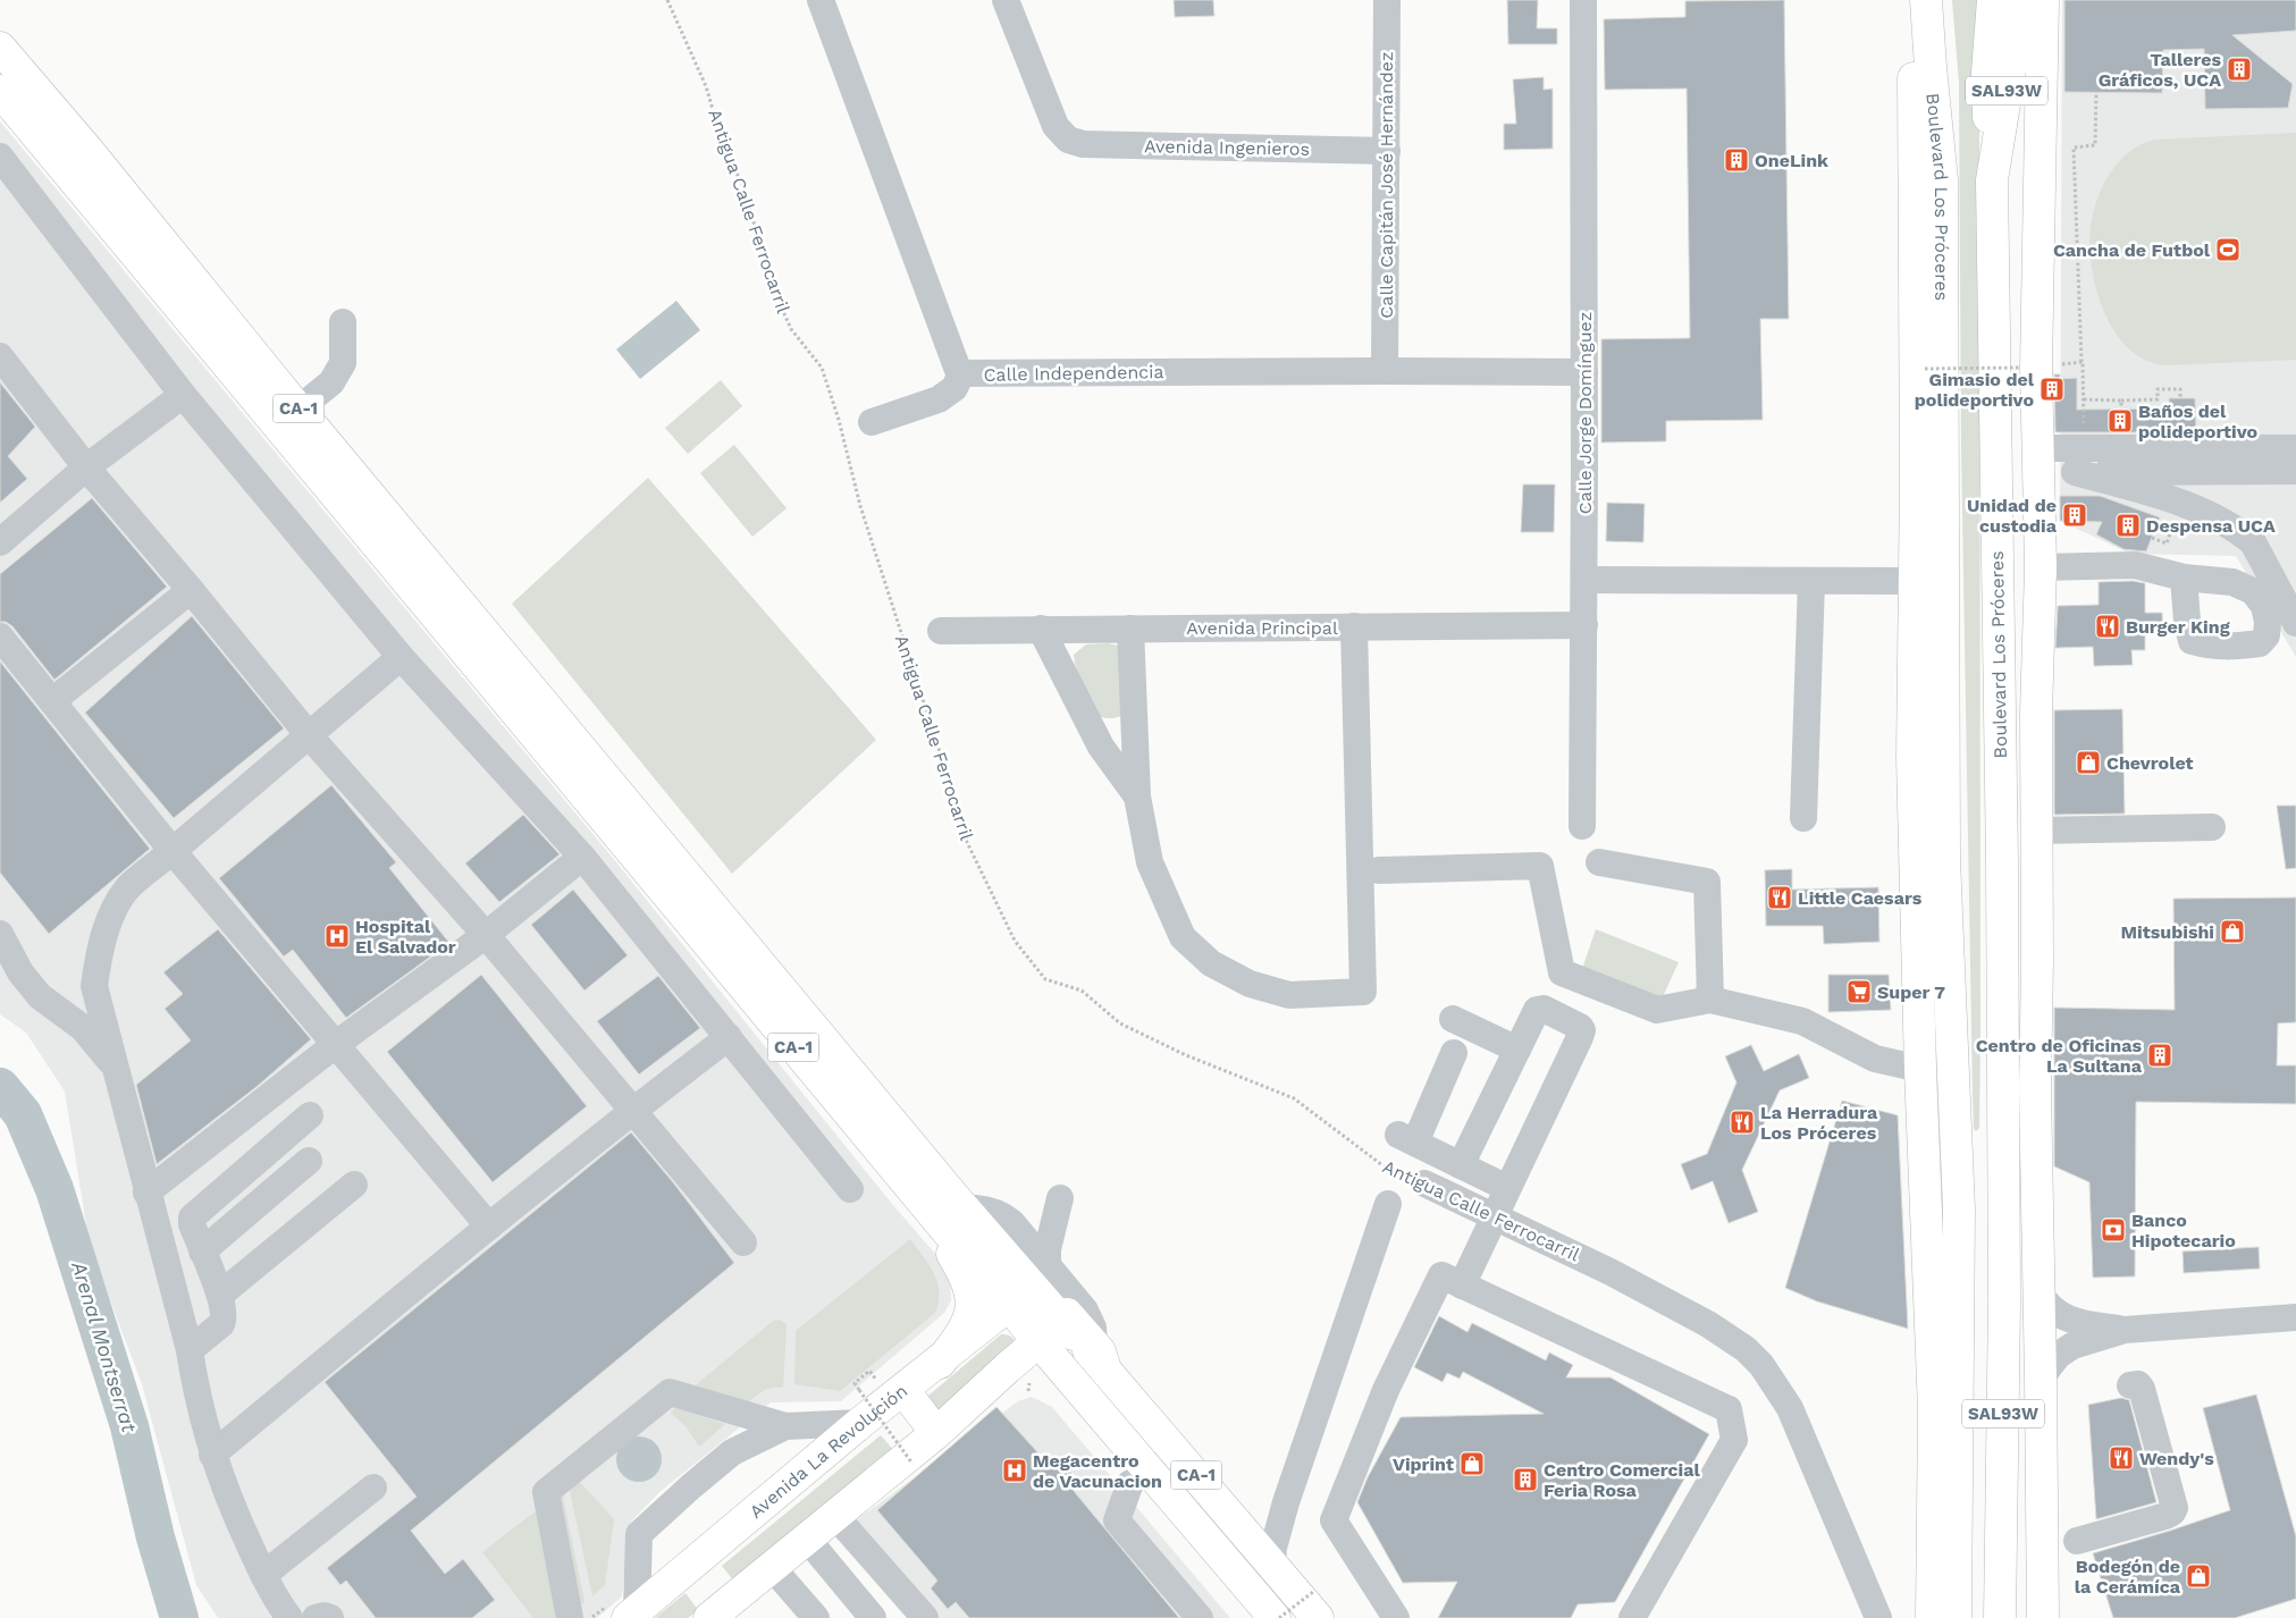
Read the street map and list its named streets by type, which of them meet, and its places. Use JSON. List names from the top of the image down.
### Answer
{
  "streets": {
    "main road": [
      "SAL93W",
      "Boulevard Los Próceres",
      "CA-1",
      "Avenida La Revolución"
    ],
    "street": [
      "Avenida Ingenieros",
      "Calle Capitán José Hernández",
      "Antigua Calle Ferrocarril",
      "Calle Independencia",
      "Calle Jorge Domínguez",
      "Avenida Principal"
    ]
  },
  "crossings": [
    ["Avenida Ingenieros", "Calle Capitán José Hernández"],
    ["Calle Capitán José Hernández", "Calle Independencia"],
    ["Calle Independencia", "Calle Jorge Domínguez"],
    ["CA-1", "Avenida La Revolución"],
    ["Calle Jorge Domínguez", "Avenida Principal"]
  ],
  "water": ["Arenal Montserrat"],
  "places": {
    "building": [
      "Talleres Gráficos, UCA",
      "OneLink",
      "Gimasio del polideportivo",
      "Baños del polideportivo",
      "Unidad de custodia",
      "Despensa UCA",
      "Centro de Oficinas La Sultana",
      "Centro Comercial Feria Rosa"
    ],
    "sports": ["Cancha de Futbol"],
    "restaurant": [
      "Burger King",
      "Little Caesars",
      "La Herradura Los Próceres",
      "Wendy's"
    ],
    "shop": [
      "Chevrolet",
      "Mitsubishi",
      "Viprint",
      "Bodegón de la Cerámíca"
    ],
    "hospital": ["Hospital El Salvador", "Megacentro de Vacunacion"],
    "supermarket": ["Super 7"],
    "bank": ["Banco Hipotecario"]
  }
}
